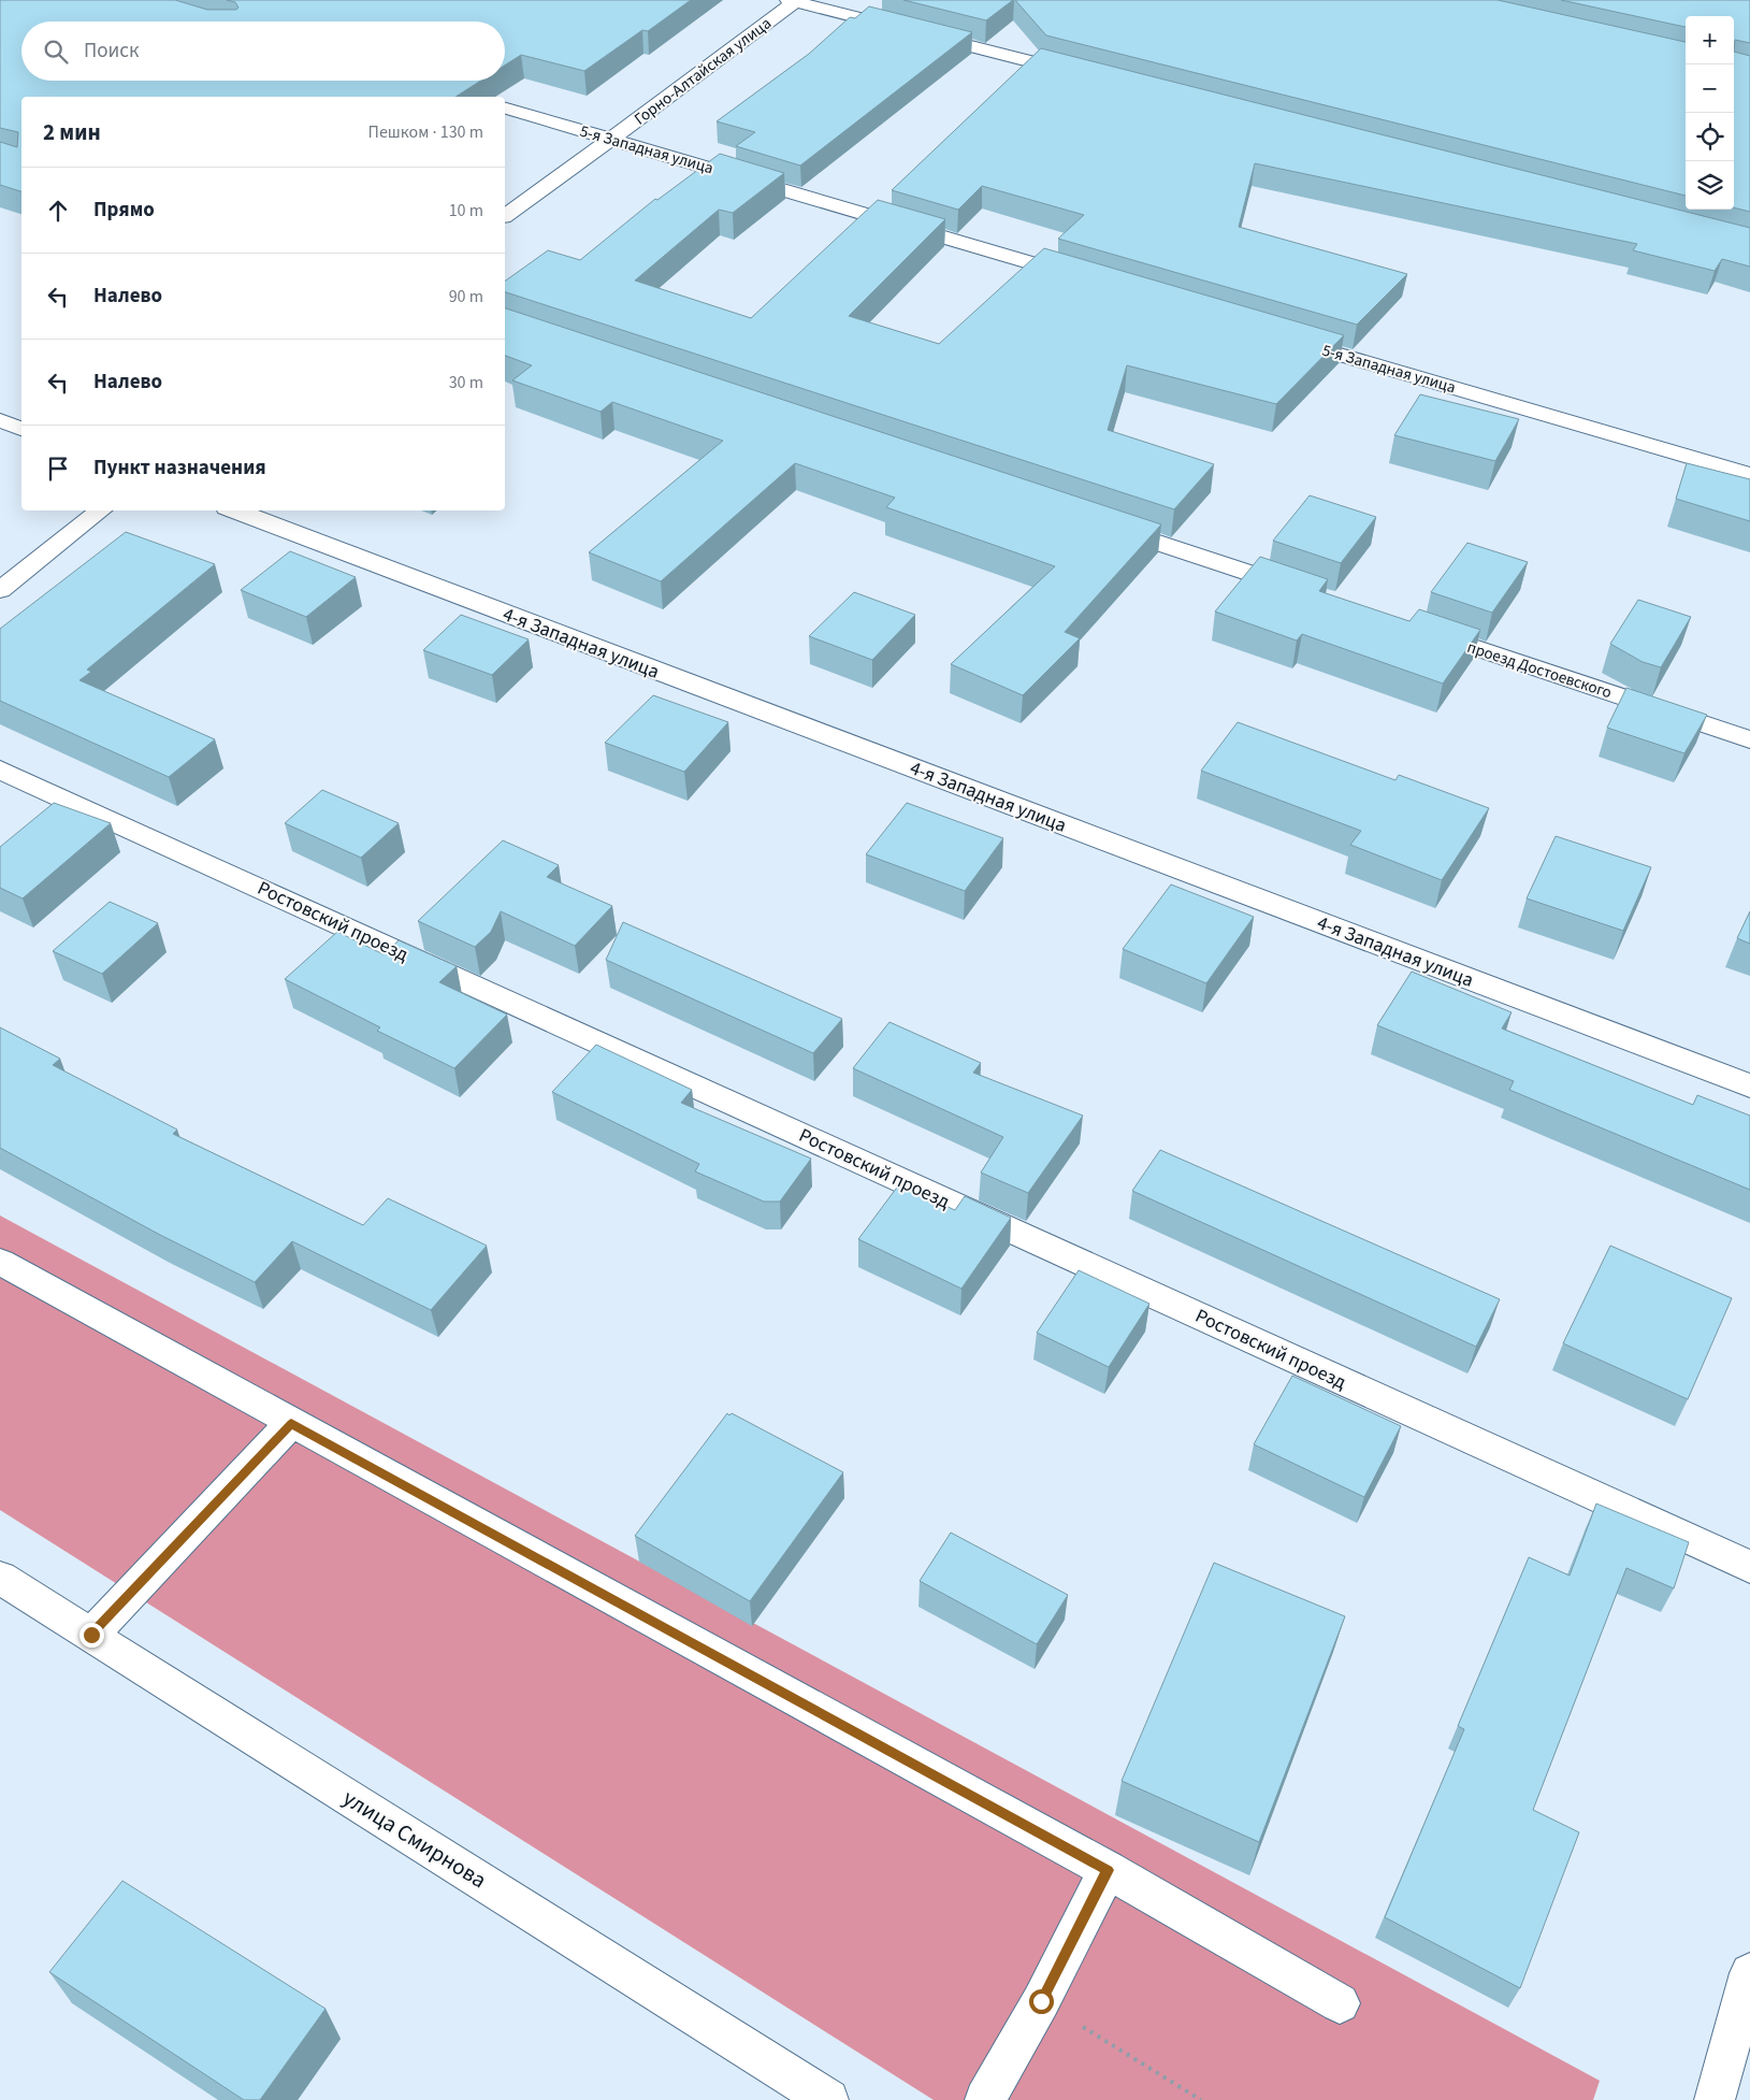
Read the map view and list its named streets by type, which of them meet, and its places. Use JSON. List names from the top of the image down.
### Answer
{
  "streets": {
    "street": [
      "Горно-Алтайская улица",
      "5-я Западная улица",
      "4-я Западная улица",
      "проезд Достоевского",
      "Ростовский проезд",
      "улица Смирнова"
    ]
  },
  "crossings": [
    ["Горно-Алтайская улица", "5-я Западная улица"]
  ],
  "page": {
    "map_buttons": ["+", "−"],
    "search": "Поиск",
    "heading": ["2 мин", "Пешком · 130 m"],
    "list": [
      ["Прямо", "10 m"],
      ["Налево", "90 m"],
      ["Налево", "30 m"],
      "Пункт назначения"
    ]
  }
}
